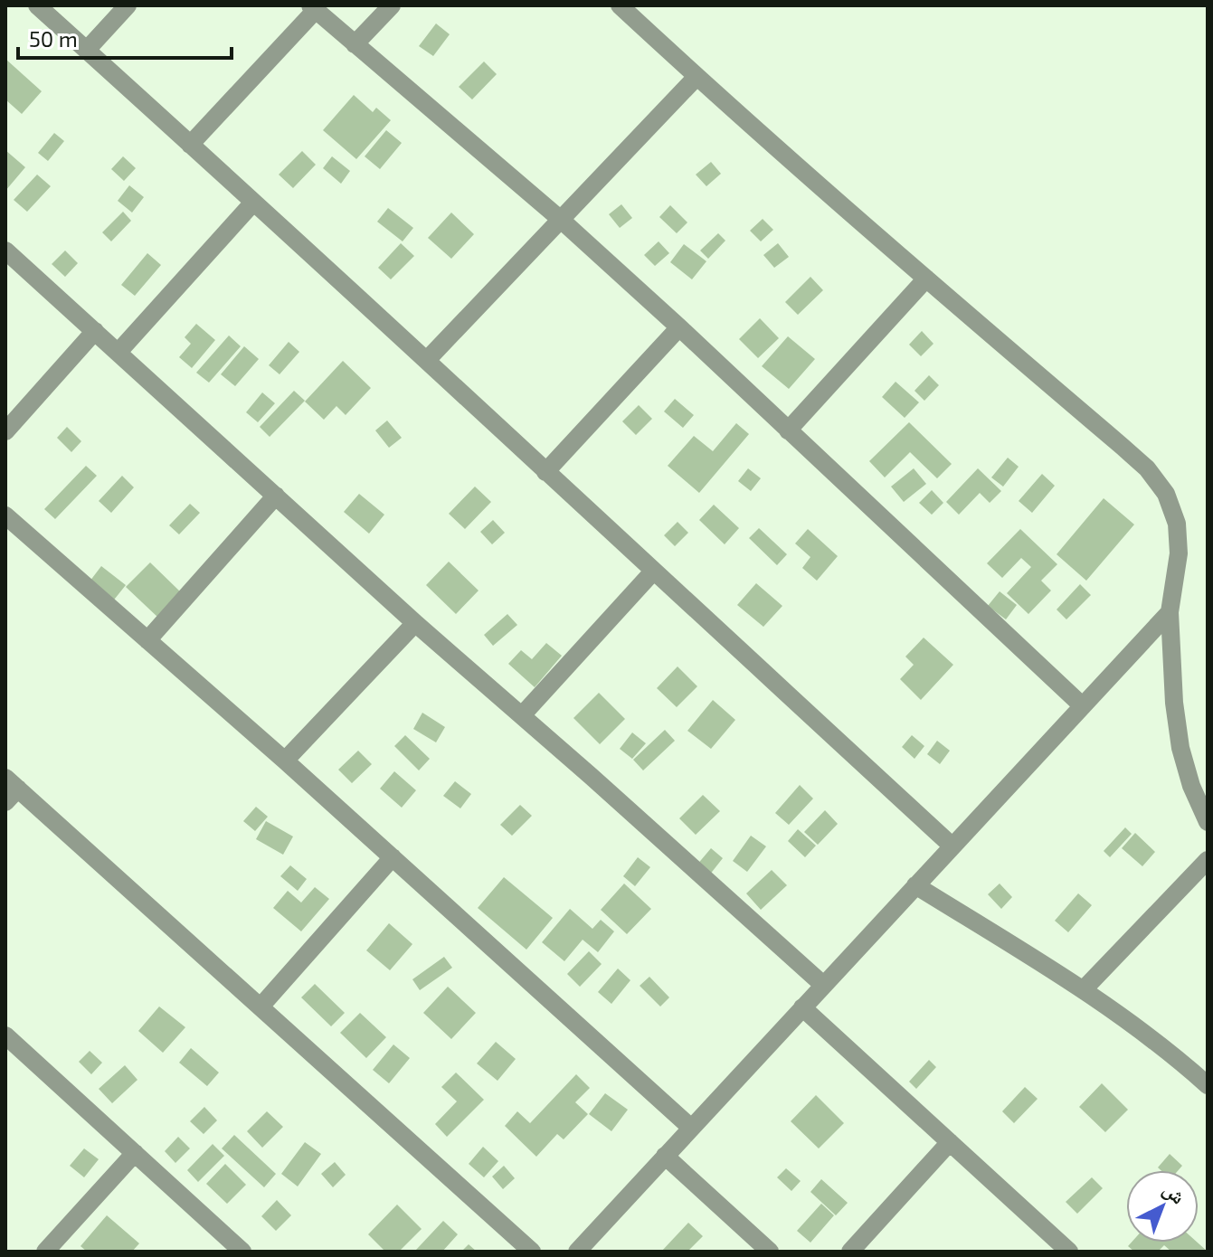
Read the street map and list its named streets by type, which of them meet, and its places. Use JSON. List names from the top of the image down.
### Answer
{
  "scale_bar": "50 m",
  "north": "top right"
}
